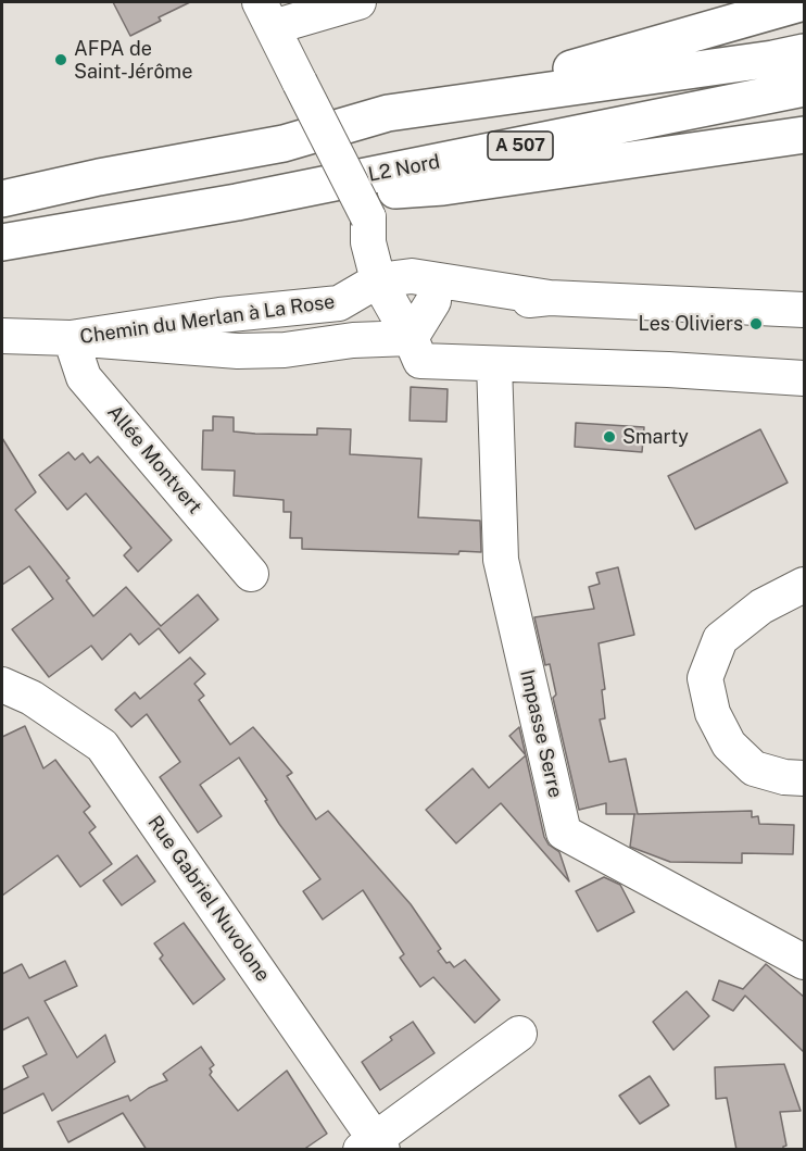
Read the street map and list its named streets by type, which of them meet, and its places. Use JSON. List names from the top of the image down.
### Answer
{
  "streets": {
    "highway": ["A 507", "L2 Nord"],
    "street": [
      "Chemin du Merlan à La Rose",
      "Allée Montvert",
      "Impasse Serre",
      "Rue Gabriel Nuvolone"
    ]
  },
  "crossings": [
    ["Chemin du Merlan à La Rose", "Allée Montvert"]
  ],
  "places": ["AFPA de Saint-Jérôme", "Les Oliviers", "Smarty"]
}
